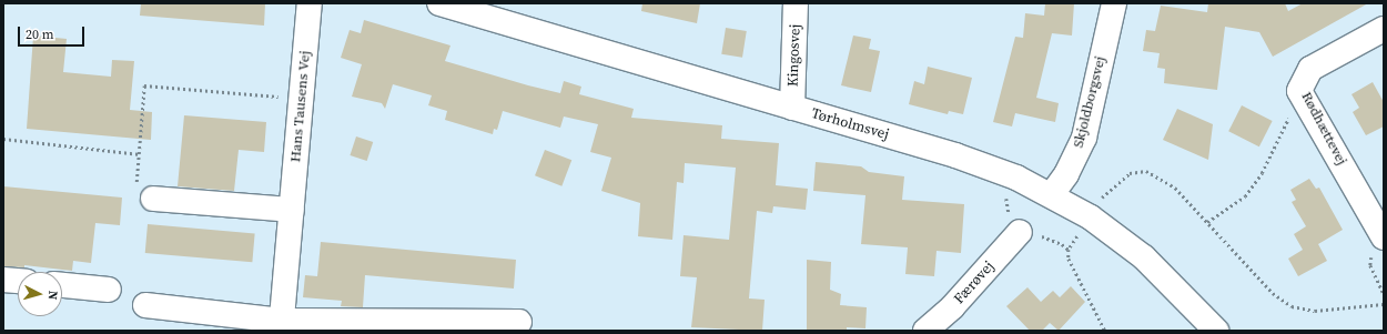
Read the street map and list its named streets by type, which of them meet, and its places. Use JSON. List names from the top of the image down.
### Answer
{
  "streets": {
    "street": [
      "Kingosvej",
      "Skjoldborgsvej",
      "Hans Tausens Vej",
      "Tørholmsvej",
      "Rødhættevej",
      "Færøvej"
    ]
  },
  "crossings": [
    ["Kingosvej", "Tørholmsvej"],
    ["Skjoldborgsvej", "Tørholmsvej"]
  ],
  "scale_bar": "20 m",
  "north": "right"
}
